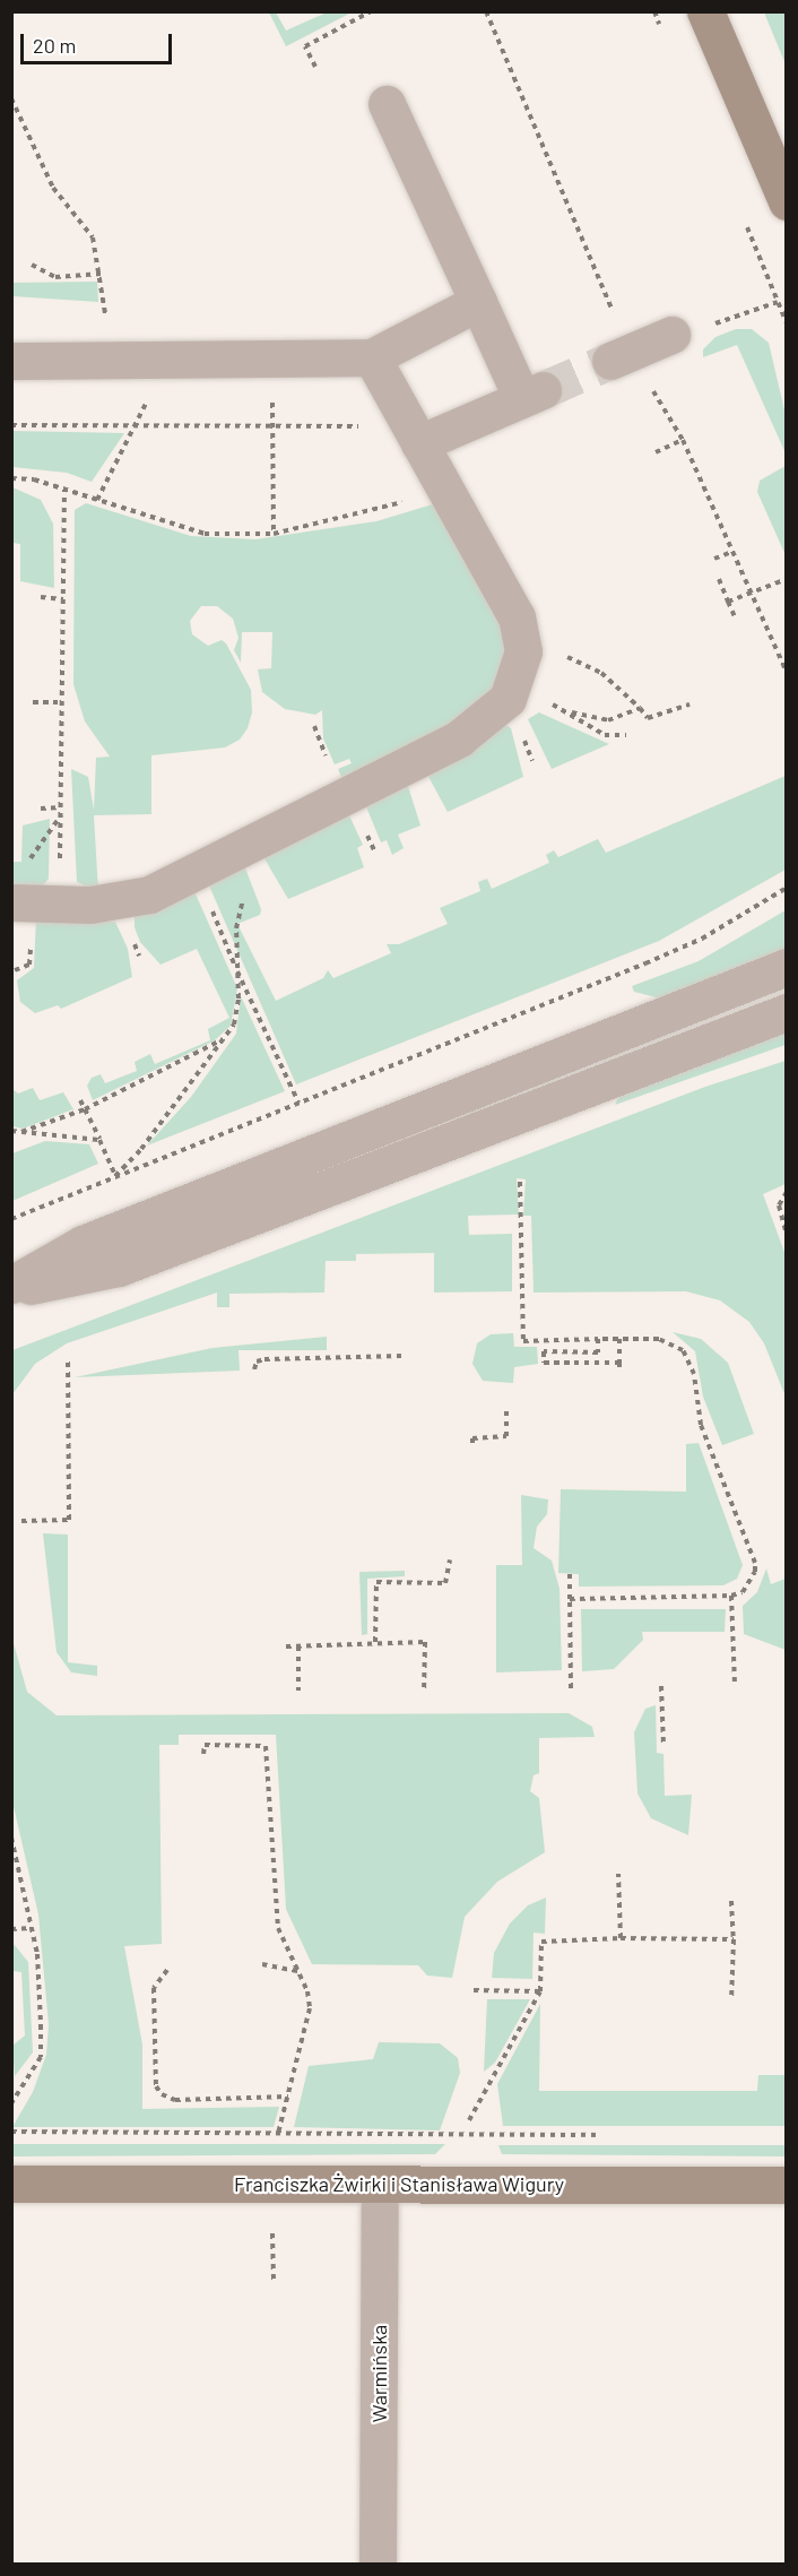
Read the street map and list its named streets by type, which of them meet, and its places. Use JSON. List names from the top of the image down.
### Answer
{
  "streets": {
    "street": ["Franciszka Żwirki i Stanisława Wigury", "Warmińska"]
  },
  "crossings": [
    ["Franciszka Żwirki i Stanisława Wigury", "Warmińska"]
  ],
  "scale_bar": "20 m"
}
